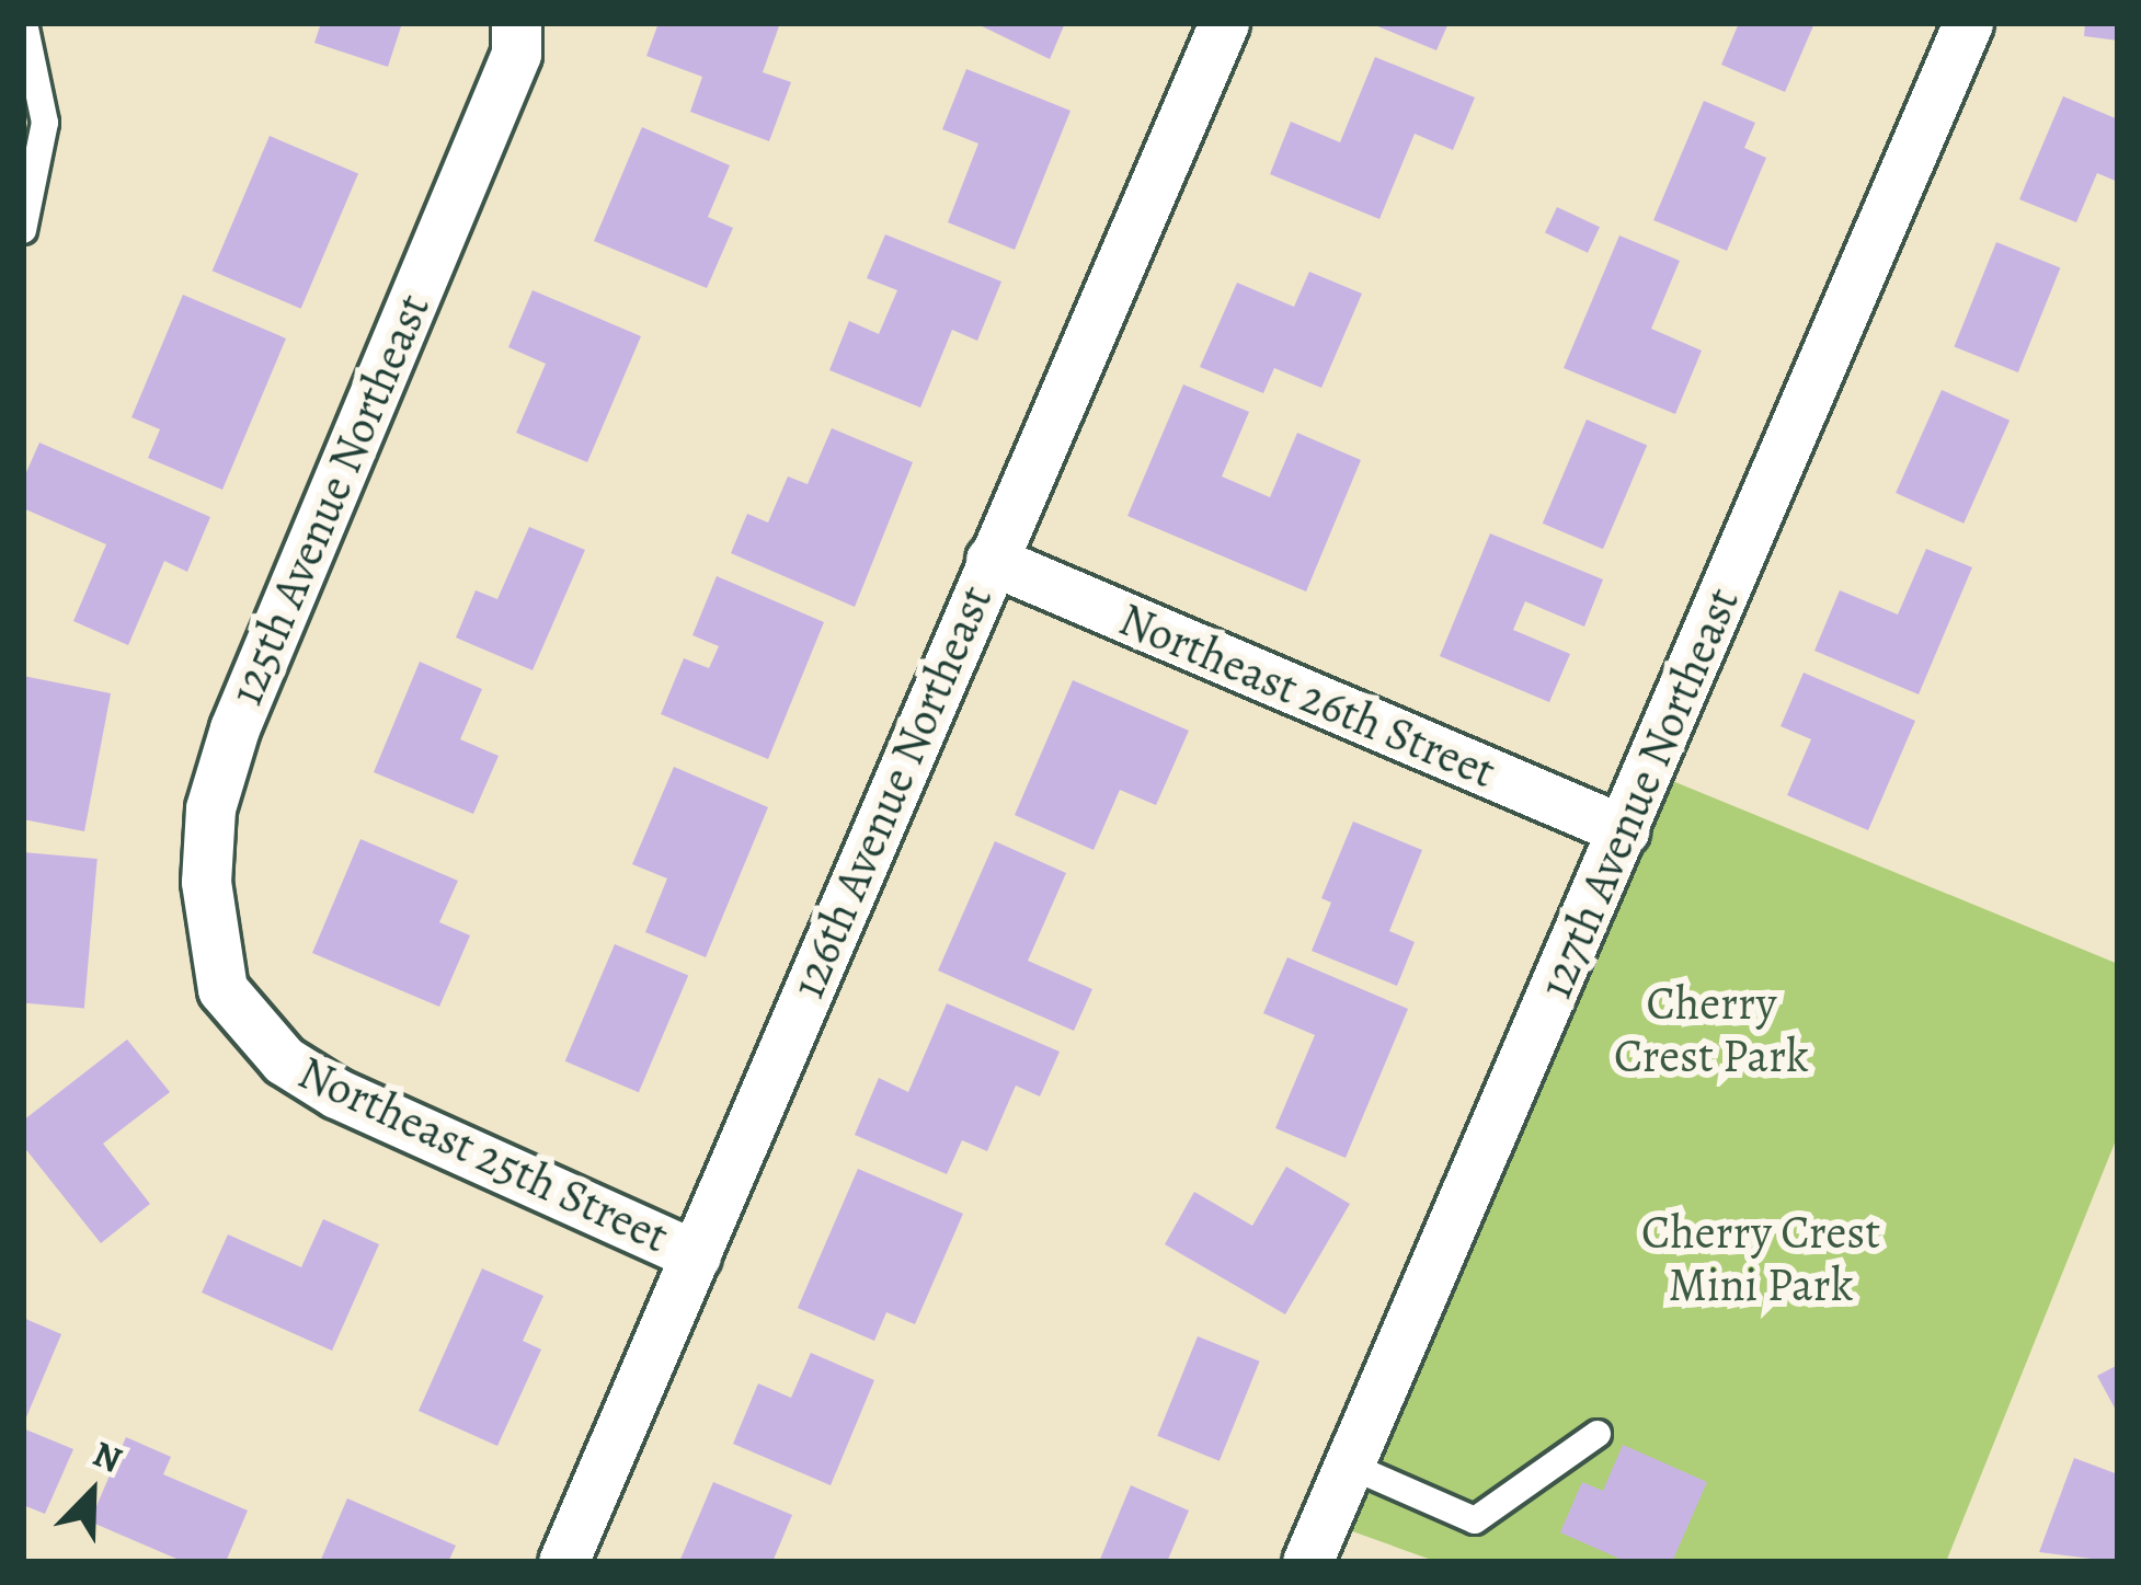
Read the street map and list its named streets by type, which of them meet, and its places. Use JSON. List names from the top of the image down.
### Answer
{
  "streets": {
    "street": [
      "125th Avenue Northeast",
      "Northeast 26th Street",
      "126th Avenue Northeast",
      "127th Avenue Northeast",
      "Northeast 25th Street"
    ]
  },
  "crossings": [
    ["125th Avenue Northeast", "Northeast 25th Street"],
    ["Northeast 26th Street", "126th Avenue Northeast"],
    ["Northeast 26th Street", "127th Avenue Northeast"],
    ["126th Avenue Northeast", "Northeast 25th Street"]
  ],
  "parks": ["Cherry Crest Park", "Cherry Crest Mini Park"],
  "north": "top right"
}
